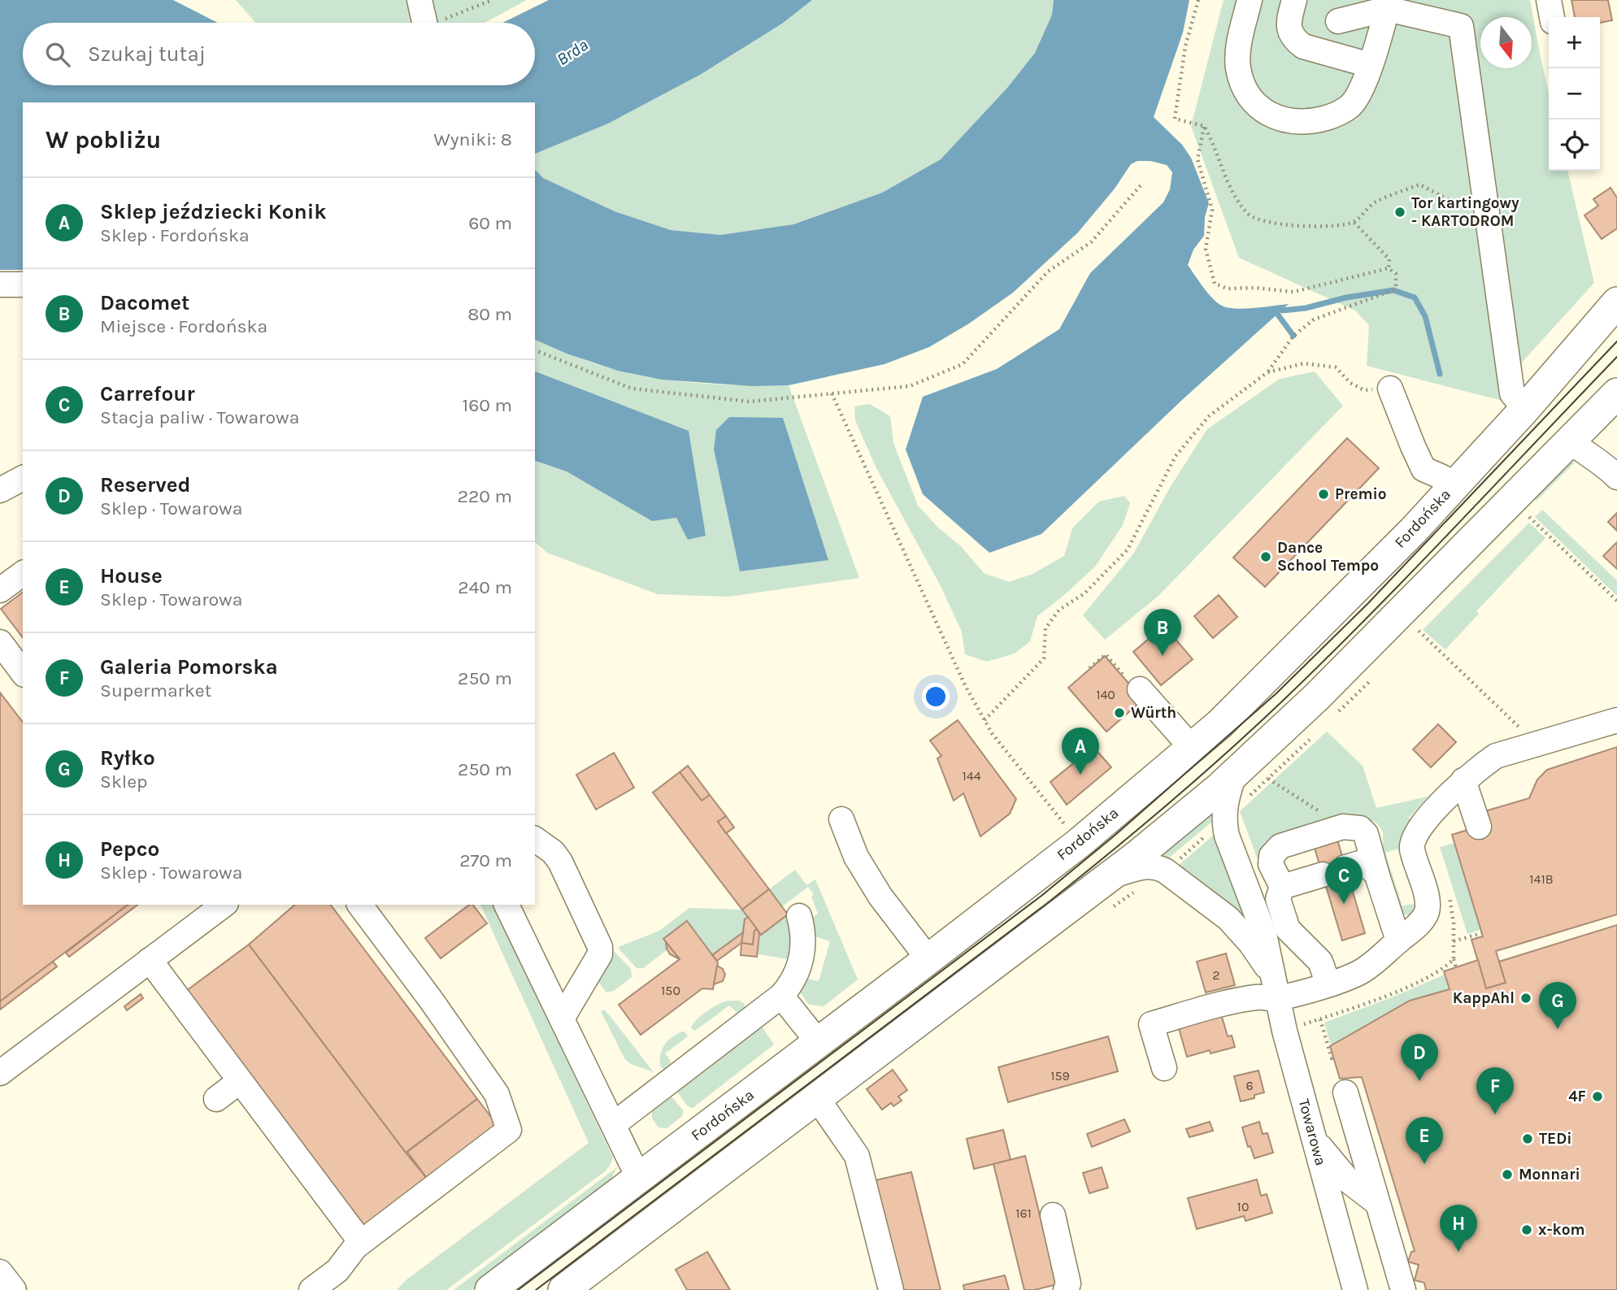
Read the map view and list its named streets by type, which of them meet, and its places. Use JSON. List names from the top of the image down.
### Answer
{
  "streets": {
    "main road": ["Fordońska"],
    "street": ["Towarowa"]
  },
  "water": ["Brda"],
  "places": [
    "Tor kartingowy - KARTODROM",
    "Premio",
    "Dance School Tempo",
    "Würth",
    "KappAhl",
    "4F",
    "TEDi",
    "Monnari",
    "x-kom"
  ],
  "house_numbers": [
    "140",
    "144",
    "141B",
    "2",
    "150",
    "159",
    "6",
    "10",
    "161"
  ],
  "north": "bottom",
  "page": {
    "map_buttons": ["+", "−"],
    "search": "Szukaj tutaj",
    "heading": ["W pobliżu", "Wyniki: 8"],
    "list": [
      {
        "mark": "A",
        "name": "Sklep jeździecki Konik",
        "note": "Sklep · Fordońska",
        "value": "60 m"
      },
      {
        "mark": "B",
        "name": "Dacomet",
        "note": "Miejsce · Fordońska",
        "value": "80 m"
      },
      {
        "mark": "C",
        "name": "Carrefour",
        "note": "Stacja paliw · Towarowa",
        "value": "160 m"
      },
      {
        "mark": "D",
        "name": "Reserved",
        "note": "Sklep · Towarowa",
        "value": "220 m"
      },
      {
        "mark": "E",
        "name": "House",
        "note": "Sklep · Towarowa",
        "value": "240 m"
      },
      {
        "mark": "F",
        "name": "Galeria Pomorska",
        "note": "Supermarket",
        "value": "250 m"
      },
      {
        "mark": "G",
        "name": "Ryłko",
        "note": "Sklep",
        "value": "250 m"
      },
      {
        "mark": "H",
        "name": "Pepco",
        "note": "Sklep · Towarowa",
        "value": "270 m"
      }
    ],
    "pins": [
      "B",
      "A",
      "C",
      "G",
      "D",
      "F",
      "E",
      "H"
    ]
  }
}
